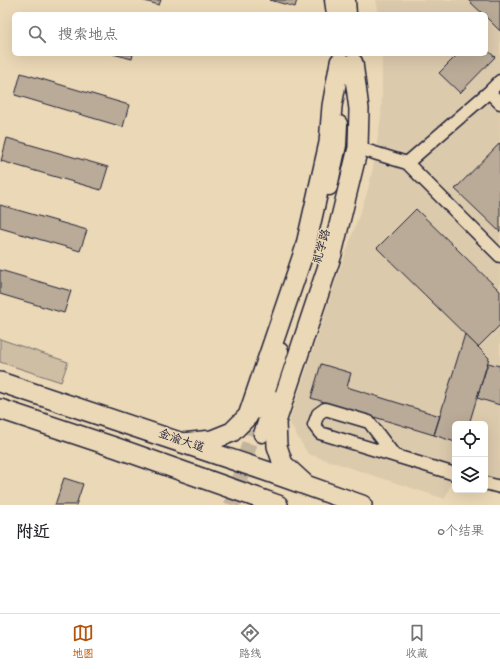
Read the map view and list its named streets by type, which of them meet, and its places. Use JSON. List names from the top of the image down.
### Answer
{
  "streets": {
    "highway": ["金渝大道"],
    "main road": ["礼学路"]
  },
  "page": {
    "search": "搜索地点",
    "heading": ["附近", "0个结果"],
    "nav": ["地图", "路线", "收藏"]
  }
}
